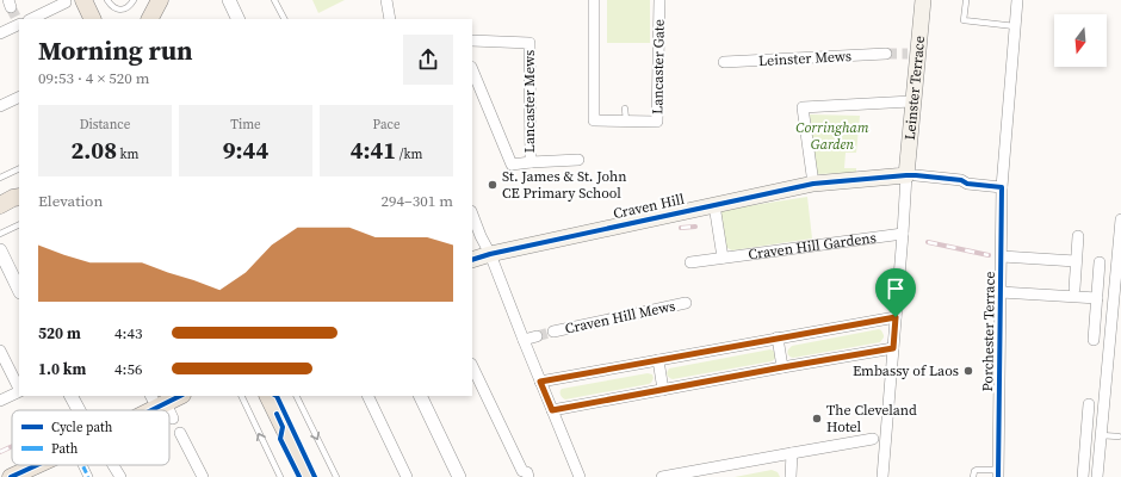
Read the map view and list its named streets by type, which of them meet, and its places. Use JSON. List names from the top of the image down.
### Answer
{
  "streets": {
    "main road": ["Leinster Terrace", "Craven Hill"],
    "street": [
      "Leinster Mews",
      "Lancaster Gate",
      "Lancaster Mews",
      "Craven Hill Gardens",
      "Craven Hill Mews",
      "Porchester Terrace"
    ]
  },
  "parks": ["Corringham Garden"],
  "places": ["St. James & St. John CE Primary School", "Embassy of Laos", "The Cleveland Hotel"],
  "legend": ["Cycle path", "Path"],
  "north": "bottom",
  "page": {
    "heading": ["Morning run", "09:53 · 4 × 520 m"],
    "stats": [
      ["Distance", "2.08 km"],
      ["Time", "9:44"],
      ["Pace", "4:41 /km"]
    ],
    "chart": ["Elevation", "294–301 m"],
    "list": [
      {
        "name": "520 m",
        "note": "4:43"
      },
      {
        "name": "1.0 km",
        "note": "4:56"
      }
    ]
  }
}
